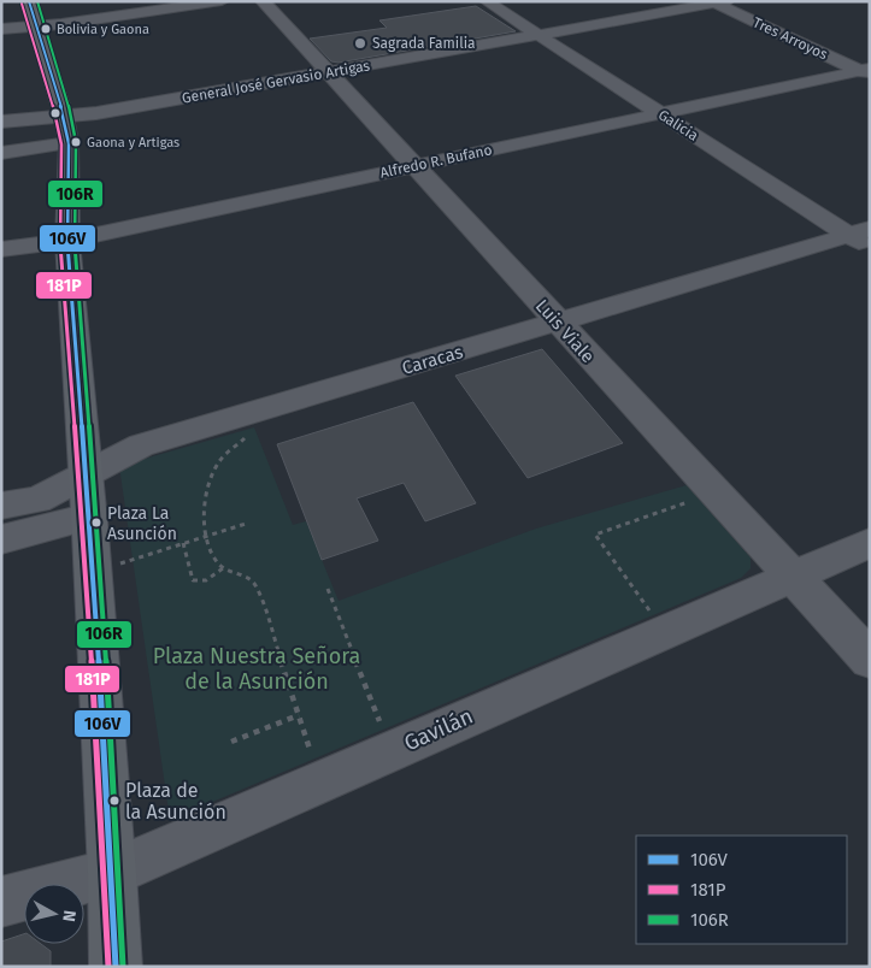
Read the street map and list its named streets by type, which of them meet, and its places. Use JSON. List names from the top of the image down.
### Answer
{
  "streets": {
    "street": [
      "Tres Arroyos",
      "General José Gervasio Artigas",
      "Galicia",
      "Alfredo R. Bufano",
      "Luis Viale",
      "Caracas",
      "Gavilán"
    ]
  },
  "crossings": [
    ["Tres Arroyos", "General José Gervasio Artigas"],
    ["Tres Arroyos", "Alfredo R. Bufano"],
    ["General José Gervasio Artigas", "Galicia"],
    ["General José Gervasio Artigas", "Luis Viale"],
    ["Galicia", "Alfredo R. Bufano"],
    ["Galicia", "Caracas"],
    ["Alfredo R. Bufano", "Luis Viale"],
    ["Luis Viale", "Caracas"],
    ["Luis Viale", "Gavilán"]
  ],
  "parks": ["Plaza Nuestra Señora de la Asunción"],
  "places": [
    "Bolivia y Gaona",
    "Sagrada Familia",
    "Gaona y Artigas",
    "Plaza La Asunción",
    "Plaza de la Asunción"
  ],
  "lines": ["transit line 106V", "transit line 106R", "transit line 181P"],
  "legend": ["106V", "181P", "106R"],
  "north": "right"
}
